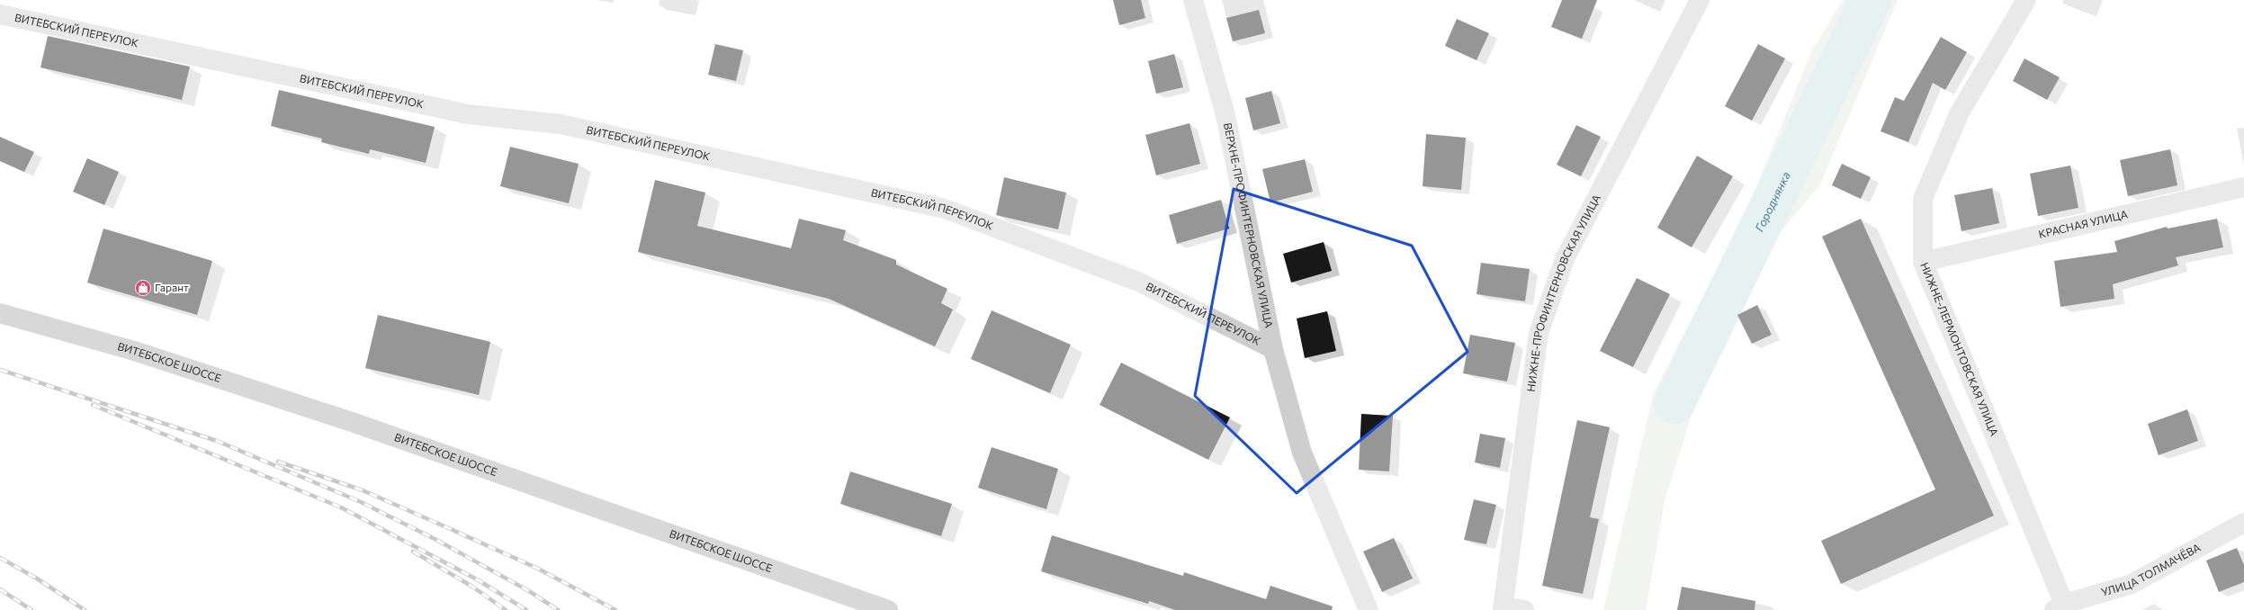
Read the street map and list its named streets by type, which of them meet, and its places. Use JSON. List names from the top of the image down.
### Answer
{
  "streets": {
    "main road": ["ВИТЕБСКОЕ ШОССЕ"],
    "street": [
      "ВИТЕБСКИЙ ПЕРЕУЛОК",
      "КРАСНАЯ УЛИЦА",
      "ВЕРХНЕ-ПРОФИНТЕРНОВСКАЯ УЛИЦА",
      "НИЖНЕ-ПРОФИНТЕРНОВСКАЯ УЛИЦА",
      "НИЖНЕ-ЛЕРМОНТОВСКАЯ УЛИЦА",
      "УЛИЦА ТОЛМАЧЁВА"
    ]
  },
  "crossings": [
    ["ВИТЕБСКИЙ ПЕРЕУЛОК", "ВЕРХНЕ-ПРОФИНТЕРНОВСКАЯ УЛИЦА"],
    ["КРАСНАЯ УЛИЦА", "НИЖНЕ-ЛЕРМОНТОВСКАЯ УЛИЦА"],
    ["НИЖНЕ-ЛЕРМОНТОВСКАЯ УЛИЦА", "УЛИЦА ТОЛМАЧЁВА"]
  ],
  "water": ["Городнянка"],
  "places": {
    "shop": ["Гарант"]
  }
}
